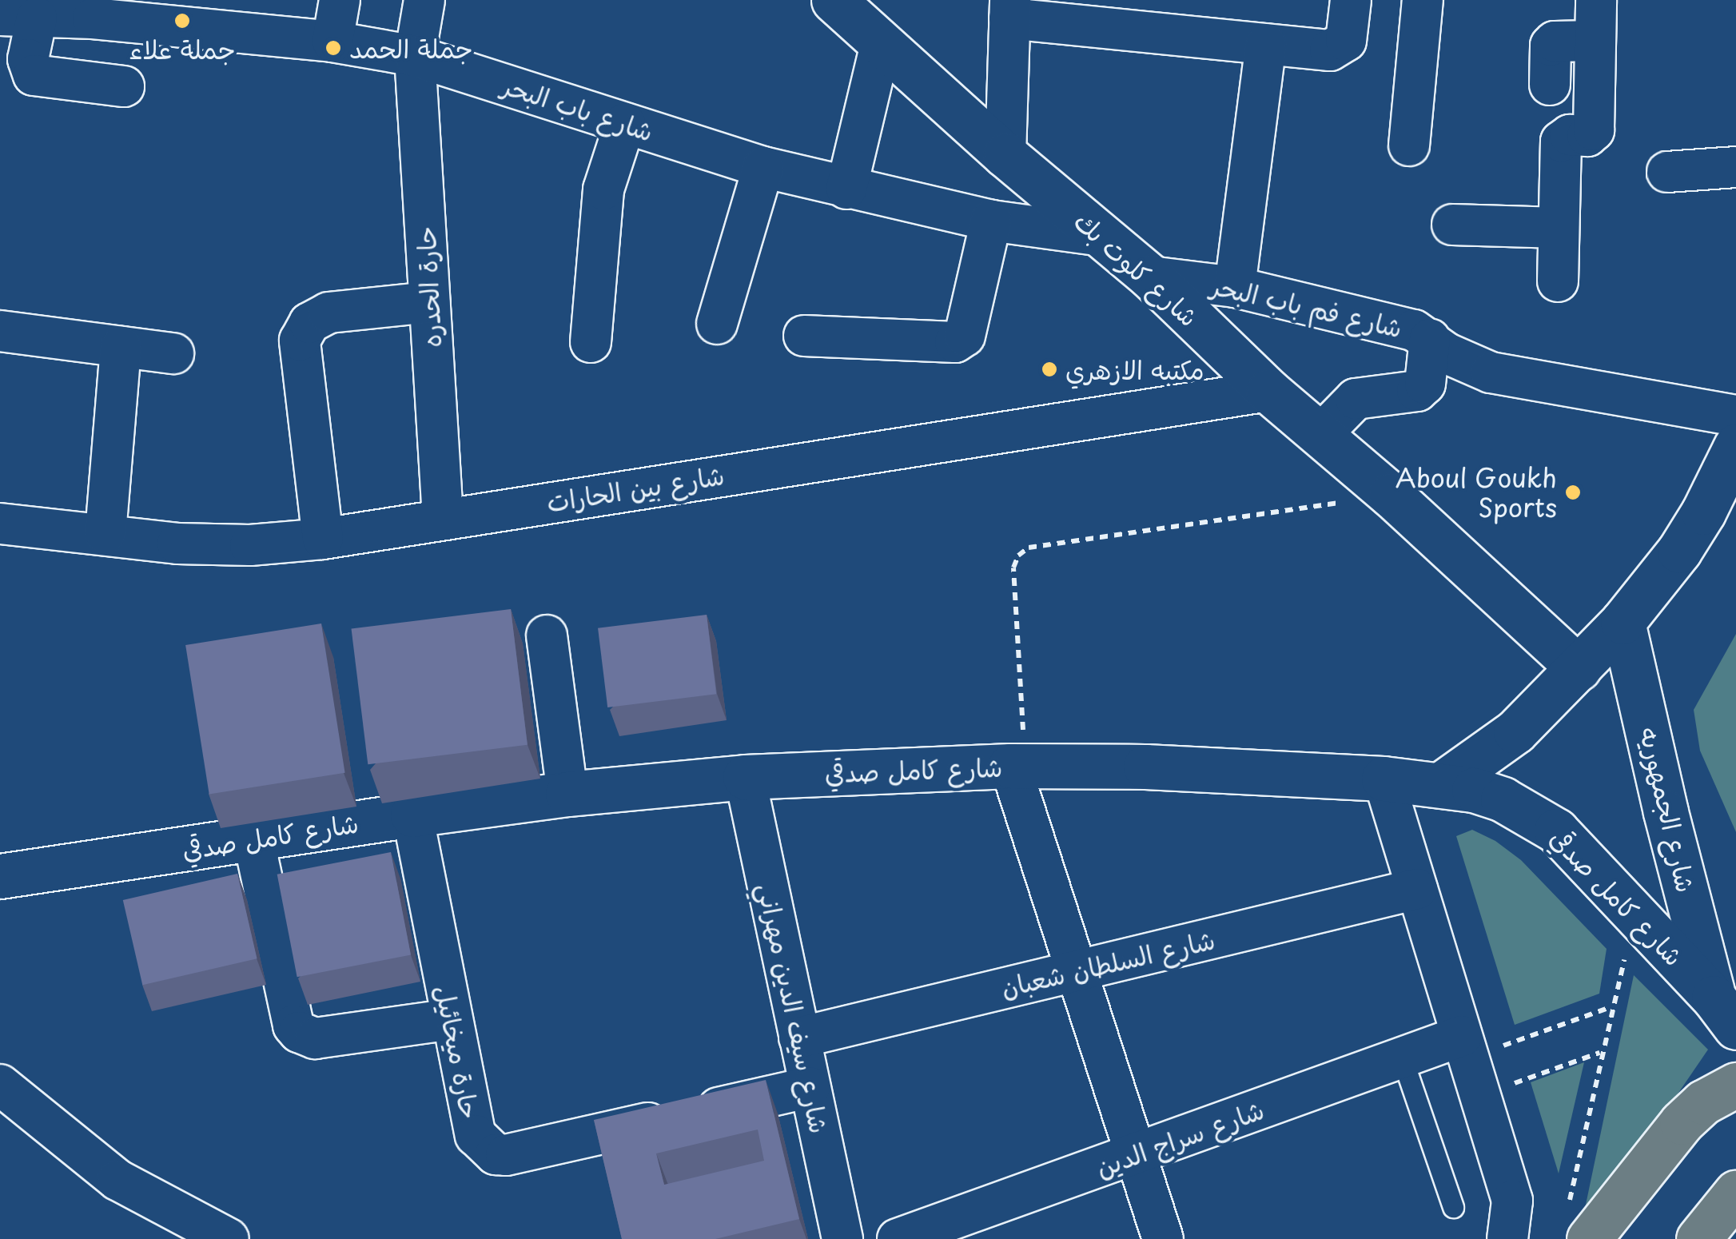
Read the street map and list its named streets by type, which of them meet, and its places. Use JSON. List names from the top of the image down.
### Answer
{
  "streets": {
    "main road": ["شارع كلوت بك", "شارع كامل صدقي", "شارع الجمهوريه"],
    "street": [
      "شارع باب البحر",
      "حارة الحدره",
      "شارع فم باب البحر",
      "شارع بين الحارات",
      "شارع السلطان شعبان",
      "شارع سيف الدين مهراني",
      "حارة ميخائيل",
      "شارع سراج الدين"
    ]
  },
  "crossings": [
    ["شارع باب البحر", "شارع كلوت بك"],
    ["شارع باب البحر", "حارة الحدره"],
    ["شارع كلوت بك", "شارع فم باب البحر"],
    ["شارع كلوت بك", "شارع بين الحارات"],
    ["حارة الحدره", "شارع بين الحارات"],
    ["شارع كامل صدقي", "شارع الجمهوريه"],
    ["شارع كامل صدقي", "شارع سيف الدين مهراني"],
    ["شارع كامل صدقي", "حارة ميخائيل"],
    ["شارع السلطان شعبان", "شارع سيف الدين مهراني"],
    ["شارع سيف الدين مهراني", "حارة ميخائيل"]
  ],
  "places": [
    "جملة علاء",
    "جملة الحمد",
    "مكتبه الازهري",
    "Aboul Goukh Sports"
  ]
}
